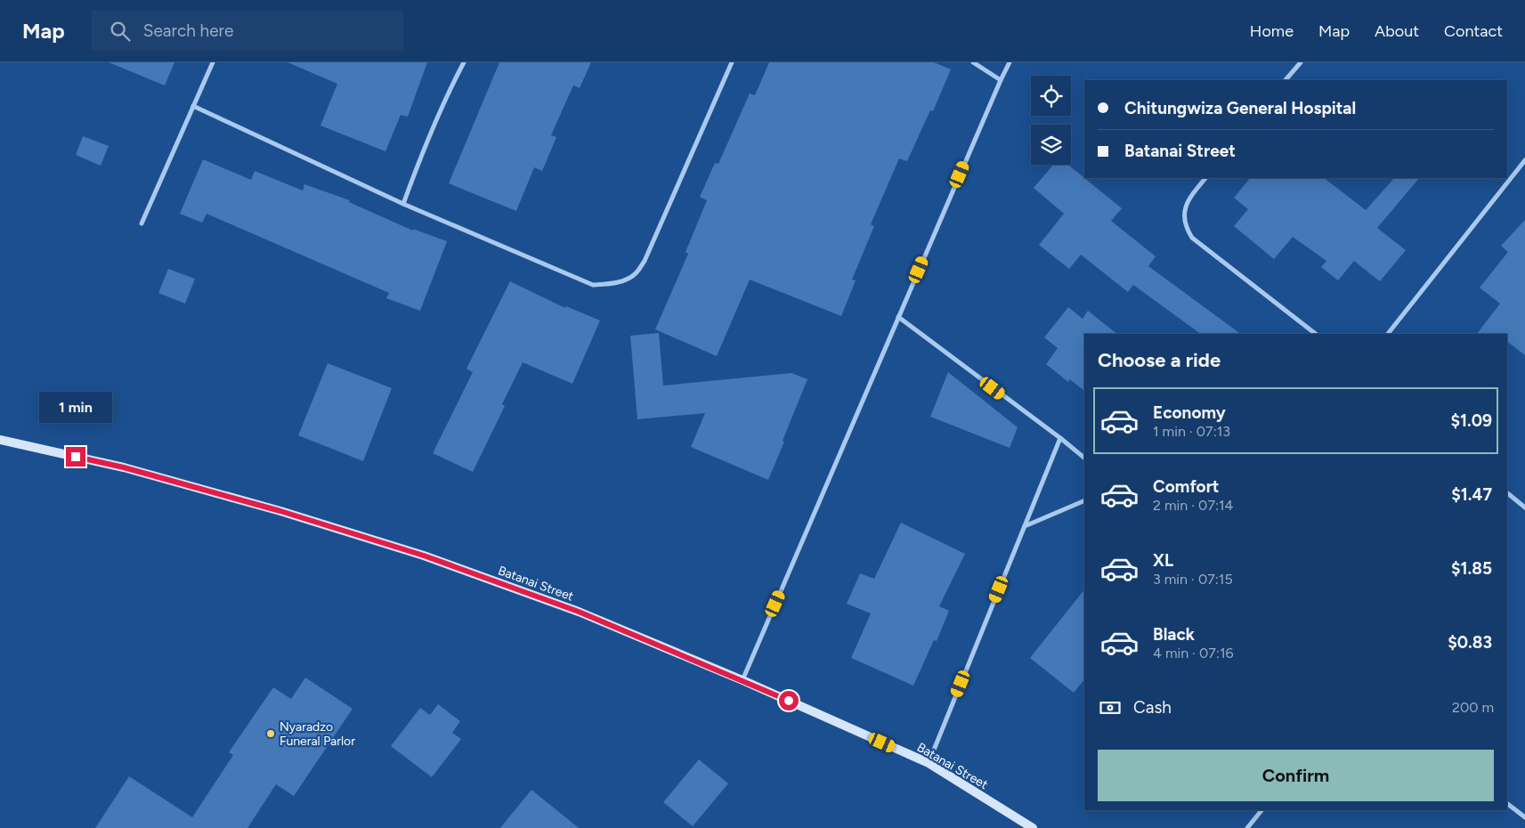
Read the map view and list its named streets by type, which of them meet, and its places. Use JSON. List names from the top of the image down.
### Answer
{
  "streets": {
    "street": ["Batanai Street"]
  },
  "places": ["Nyaradzo Funeral Parlor"],
  "page": {
    "header": "Map",
    "search": "Search here",
    "nav": [
      "Home",
      "Map",
      "About",
      "Contact"
    ],
    "banner": ["Chitungwiza General Hospital", "Batanai Street"],
    "heading": "Choose a ride",
    "list": [
      {
        "name": "Economy",
        "note": "1 min · 07:13",
        "value": "$1.09"
      },
      {
        "name": "Comfort",
        "note": "2 min · 07:14",
        "value": "$1.47"
      },
      {
        "name": "XL",
        "note": "3 min · 07:15",
        "value": "$1.85"
      },
      {
        "name": "Black",
        "note": "4 min · 07:16",
        "value": "$0.83"
      }
    ],
    "bubble": "1 min",
    "pay": ["Cash", "200 m"],
    "buttons": "Confirm"
  }
}
